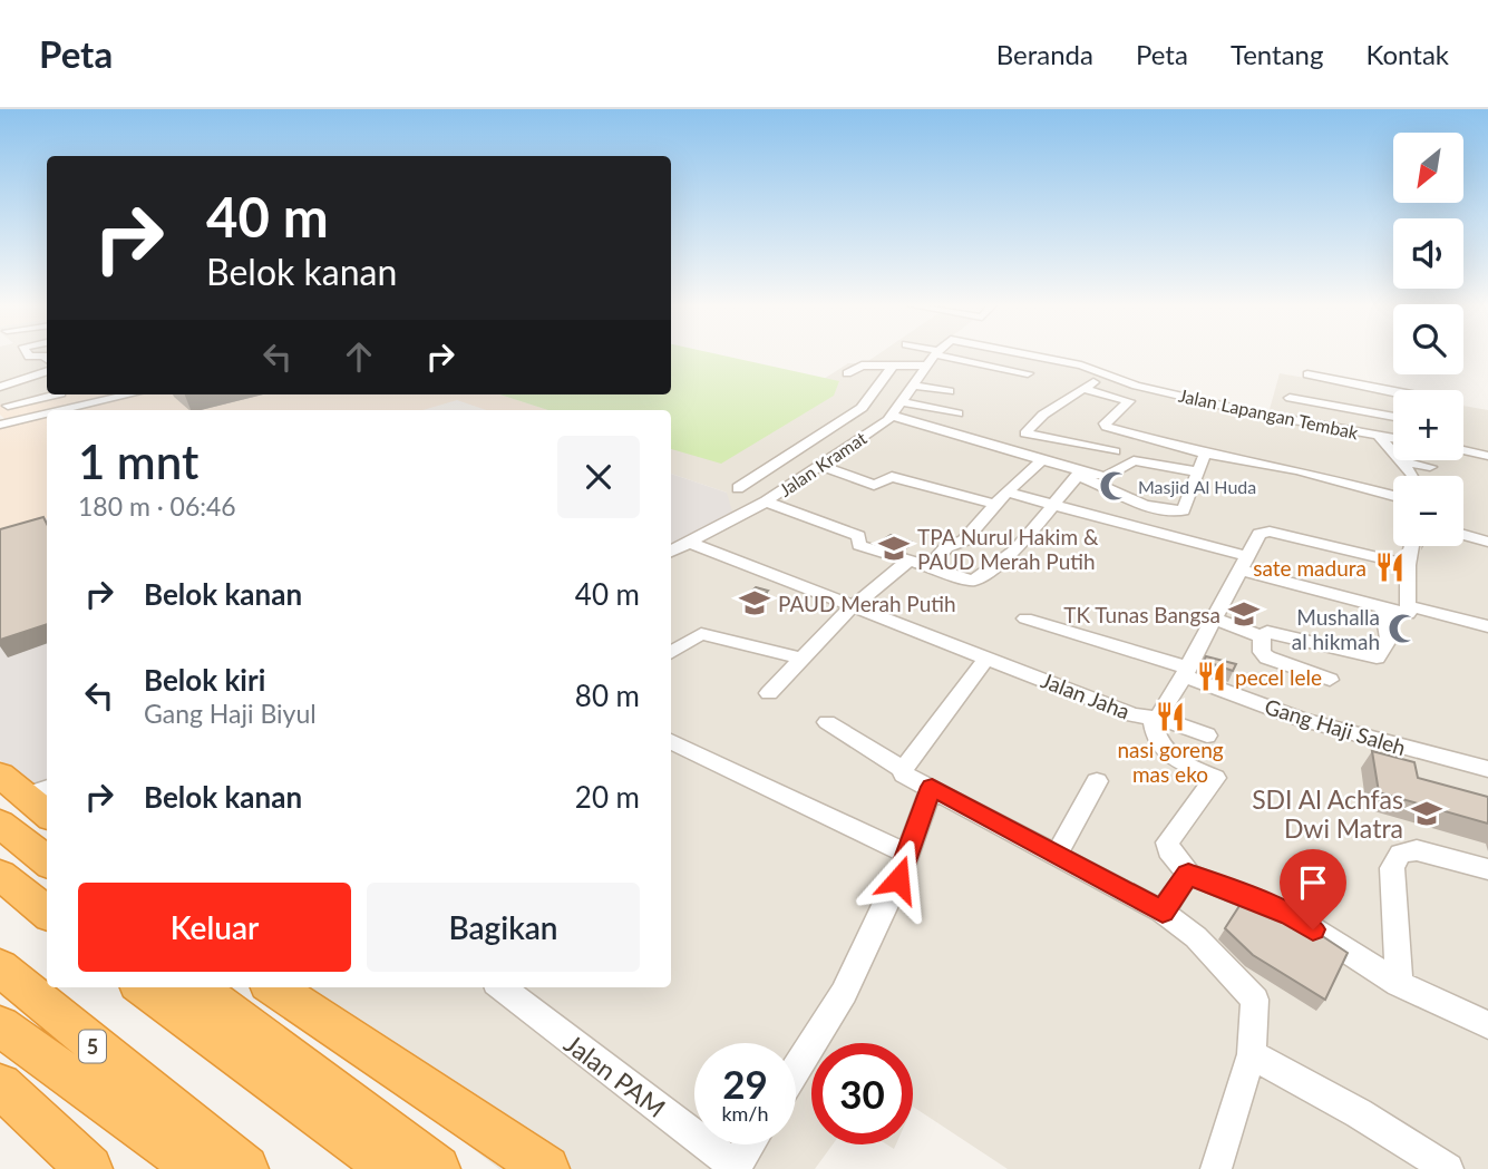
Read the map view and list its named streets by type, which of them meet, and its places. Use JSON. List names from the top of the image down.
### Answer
{
  "streets": {
    "highway": ["5"],
    "street": [
      "Jalan Lapangan Tembak",
      "Jalan Kramat",
      "Jalan Jaha",
      "Gang Haji Saleh",
      "Jalan PAM"
    ]
  },
  "crossings": [
    ["Jalan Kramat", "Jalan Jaha"],
    ["Jalan Jaha", "Gang Haji Saleh"]
  ],
  "places": {
    "mosque": ["Masjid Al Huda", "Mushalla al hikmah"],
    "school or university": [
      "TPA Nurul Hakim & PAUD Merah Putih",
      "PAUD Merah Putih",
      "TK Tunas Bangsa",
      "SDI Al Achfas Dwi Matra"
    ],
    "restaurant": ["sate madura", "pecel lele", "nasi goreng mas eko"]
  },
  "north": "bottom left",
  "page": {
    "header": "Peta",
    "nav": [
      "Beranda",
      "Peta",
      "Tentang",
      "Kontak"
    ],
    "map_buttons": ["+", "−"],
    "turn": ["40 m", "Belok kanan"],
    "heading": ["1 mnt", "180 m · 06:46"],
    "list": [
      {
        "name": "Belok kanan",
        "value": "40 m"
      },
      {
        "name": "Belok kiri",
        "note": "Gang Haji Biyul",
        "value": "80 m"
      },
      {
        "name": "Belok kanan",
        "value": "20 m"
      }
    ],
    "buttons": ["Keluar", "Bagikan"],
    "speed": "29 km/h",
    "limit": "30"
  }
}
